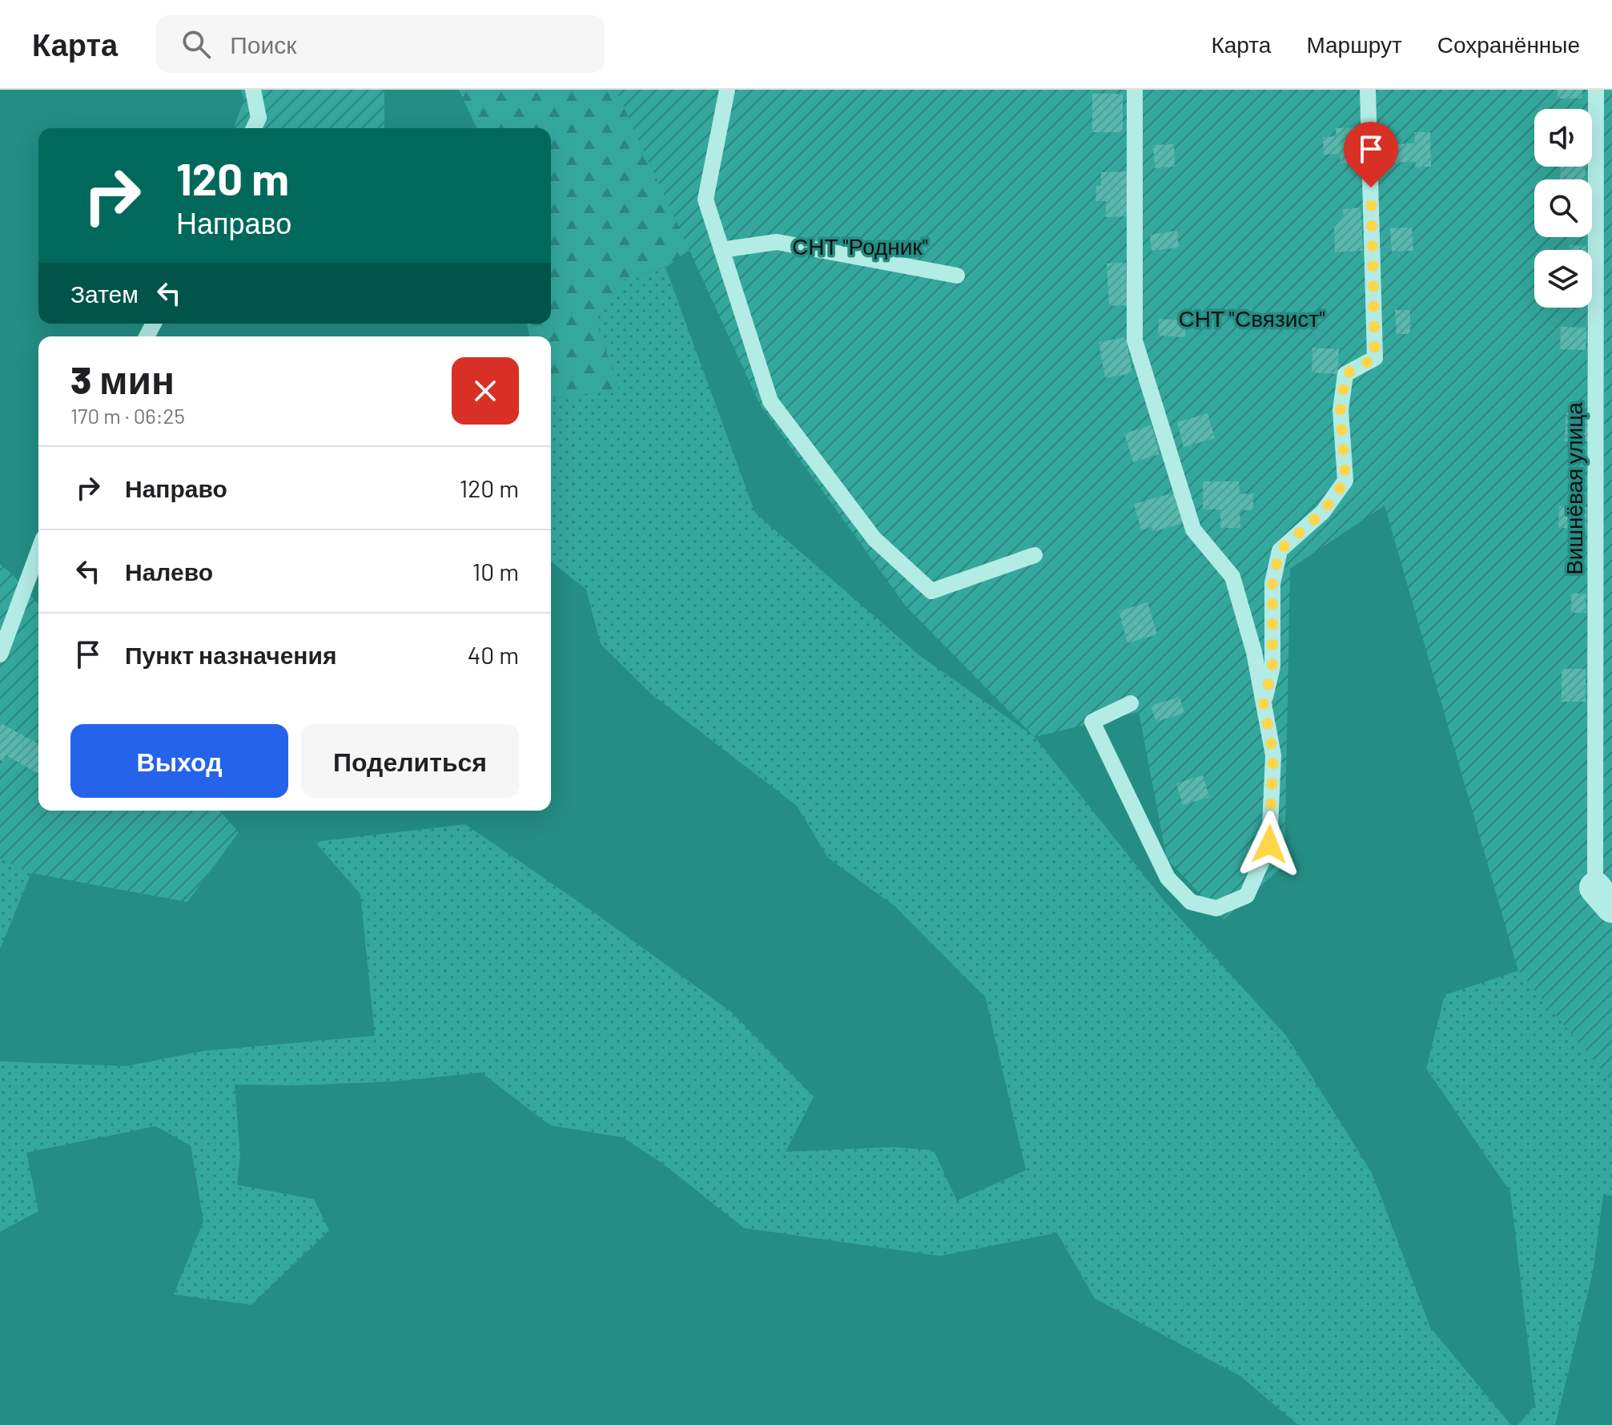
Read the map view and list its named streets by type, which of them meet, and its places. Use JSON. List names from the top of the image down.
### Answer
{
  "streets": {
    "lane": ["Вишнёвая улица"]
  },
  "parks": ["СНТ \"Родник\"", "СНТ \"Связист\""],
  "page": {
    "header": "Карта",
    "search": "Поиск",
    "nav": ["Карта", "Маршрут", "Сохранённые"],
    "turn": ["120 m", "Направо"],
    "then": "Затем",
    "heading": ["3 мин", "170 m · 06:25"],
    "list": [
      {
        "name": "Направо",
        "value": "120 m"
      },
      {
        "name": "Налево",
        "value": "10 m"
      },
      {
        "name": "Пункт назначения",
        "value": "40 m"
      }
    ],
    "buttons": ["Выход", "Поделиться"]
  }
}
